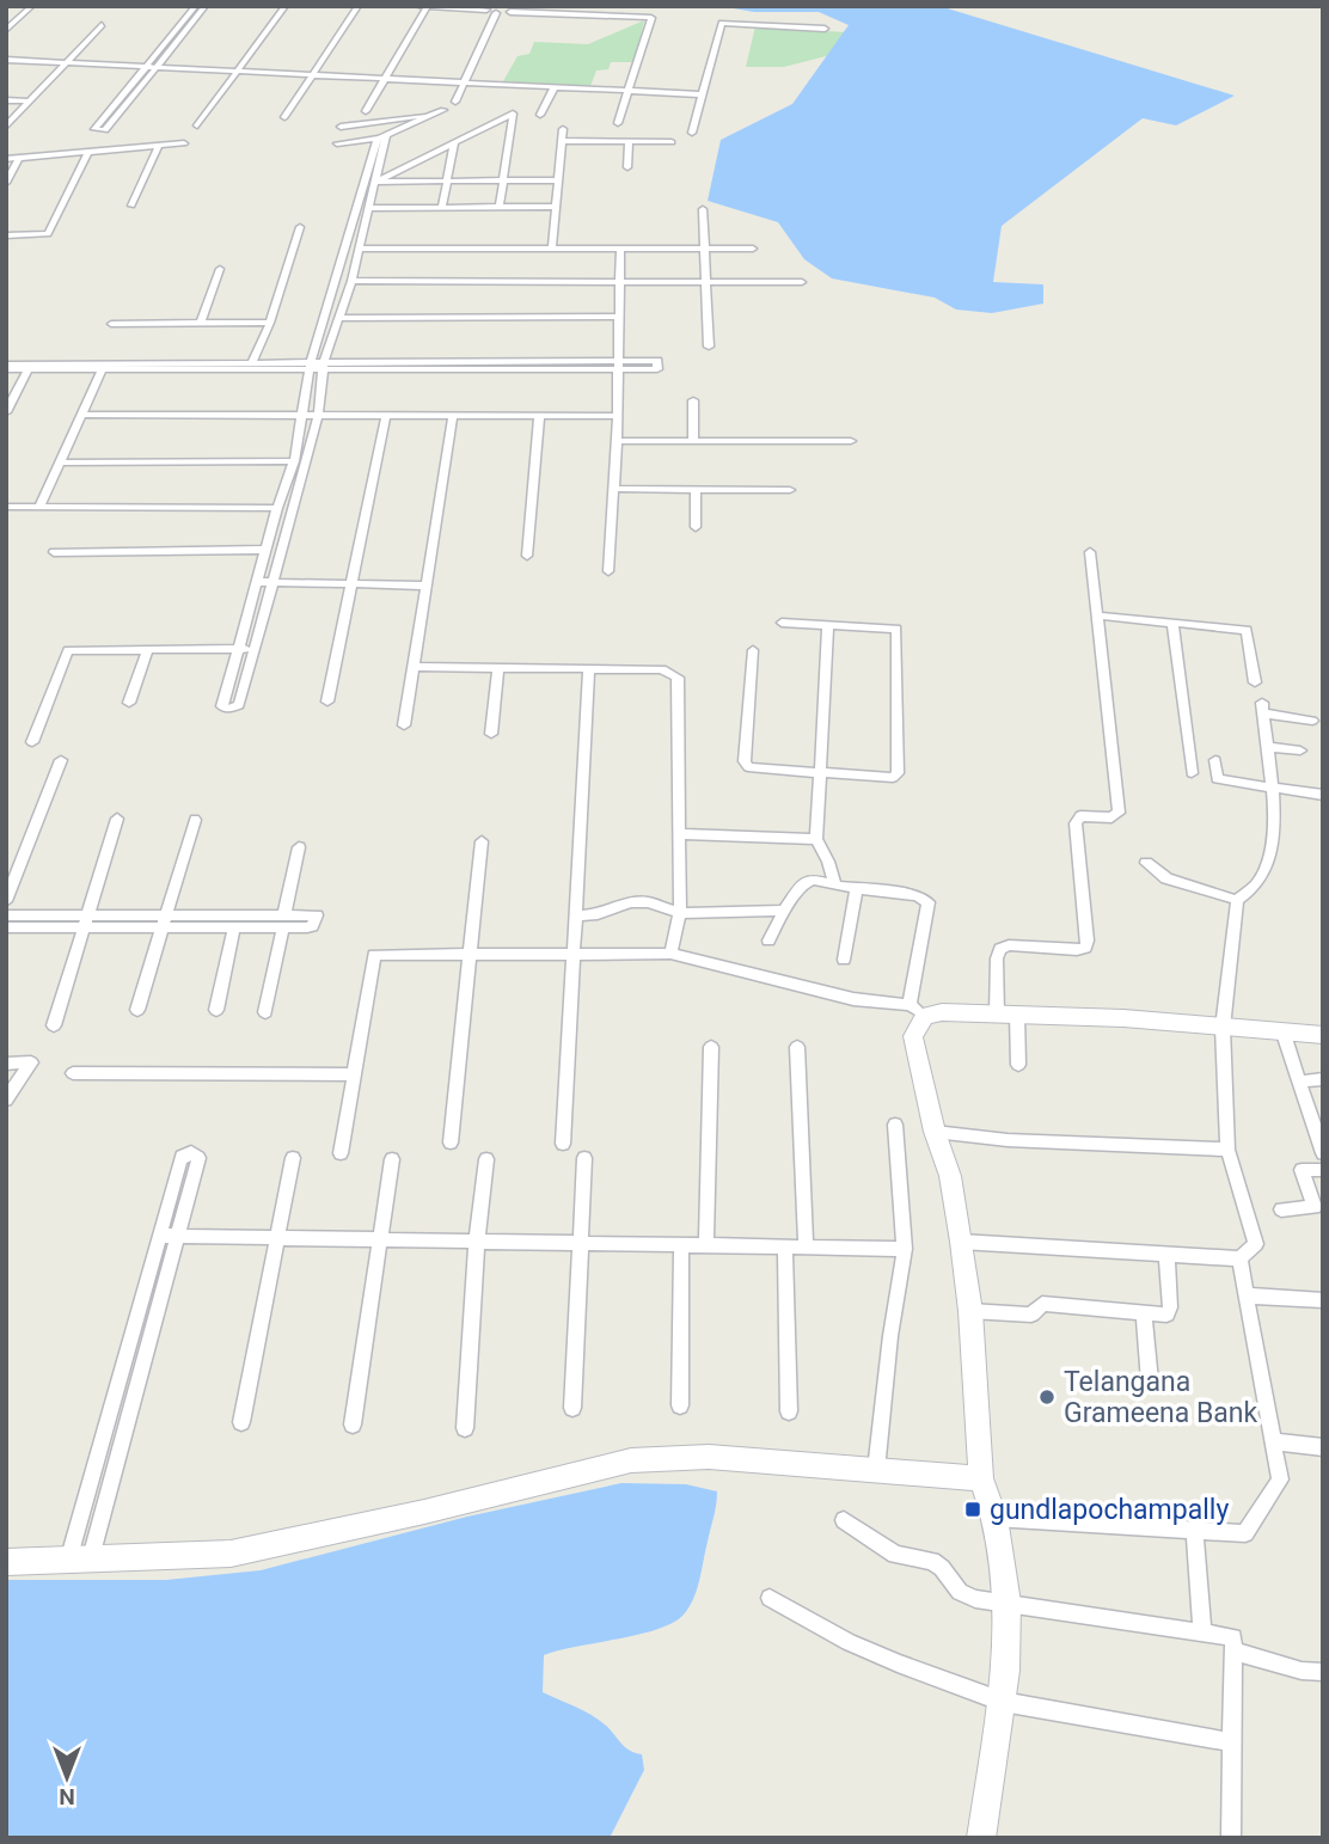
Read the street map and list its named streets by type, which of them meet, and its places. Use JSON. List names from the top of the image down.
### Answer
{
  "places": {
    "other": ["Telangana Grameena Bank"],
    "transit": ["gundlapochampally"]
  },
  "north": "bottom"
}
